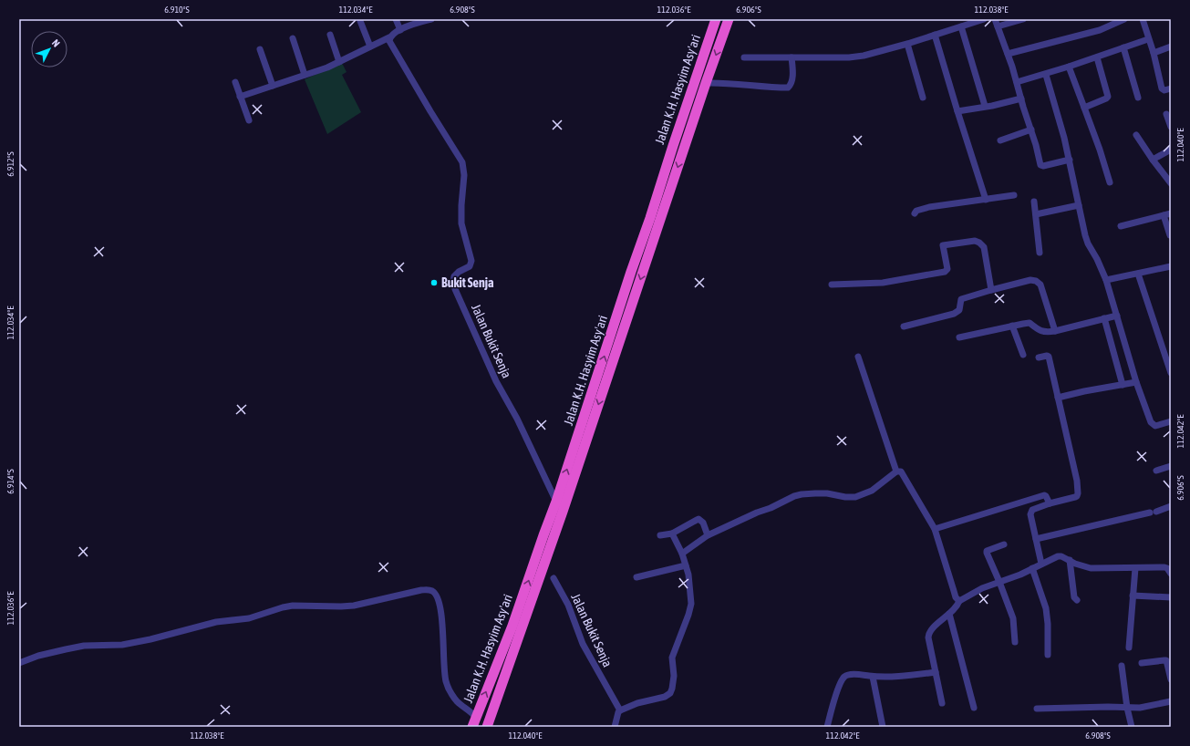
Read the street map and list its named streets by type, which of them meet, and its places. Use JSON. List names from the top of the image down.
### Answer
{
  "streets": {
    "highway": ["Jalan K.H. Hasyim Asy'ari"],
    "street": ["Jalan Bukit Senja"]
  },
  "crossings": [
    ["Jalan K.H. Hasyim Asy'ari", "Jalan Bukit Senja"]
  ],
  "places": ["Bukit Senja"],
  "north": "top right",
  "coordinates": [
    "6.910°S",
    "112.034°E",
    "6.908°S",
    "112.036°E",
    "6.906°S",
    "112.038°E",
    "112.040°E",
    "6.912°S",
    "112.042°E",
    "6.914°S"
  ]
}
